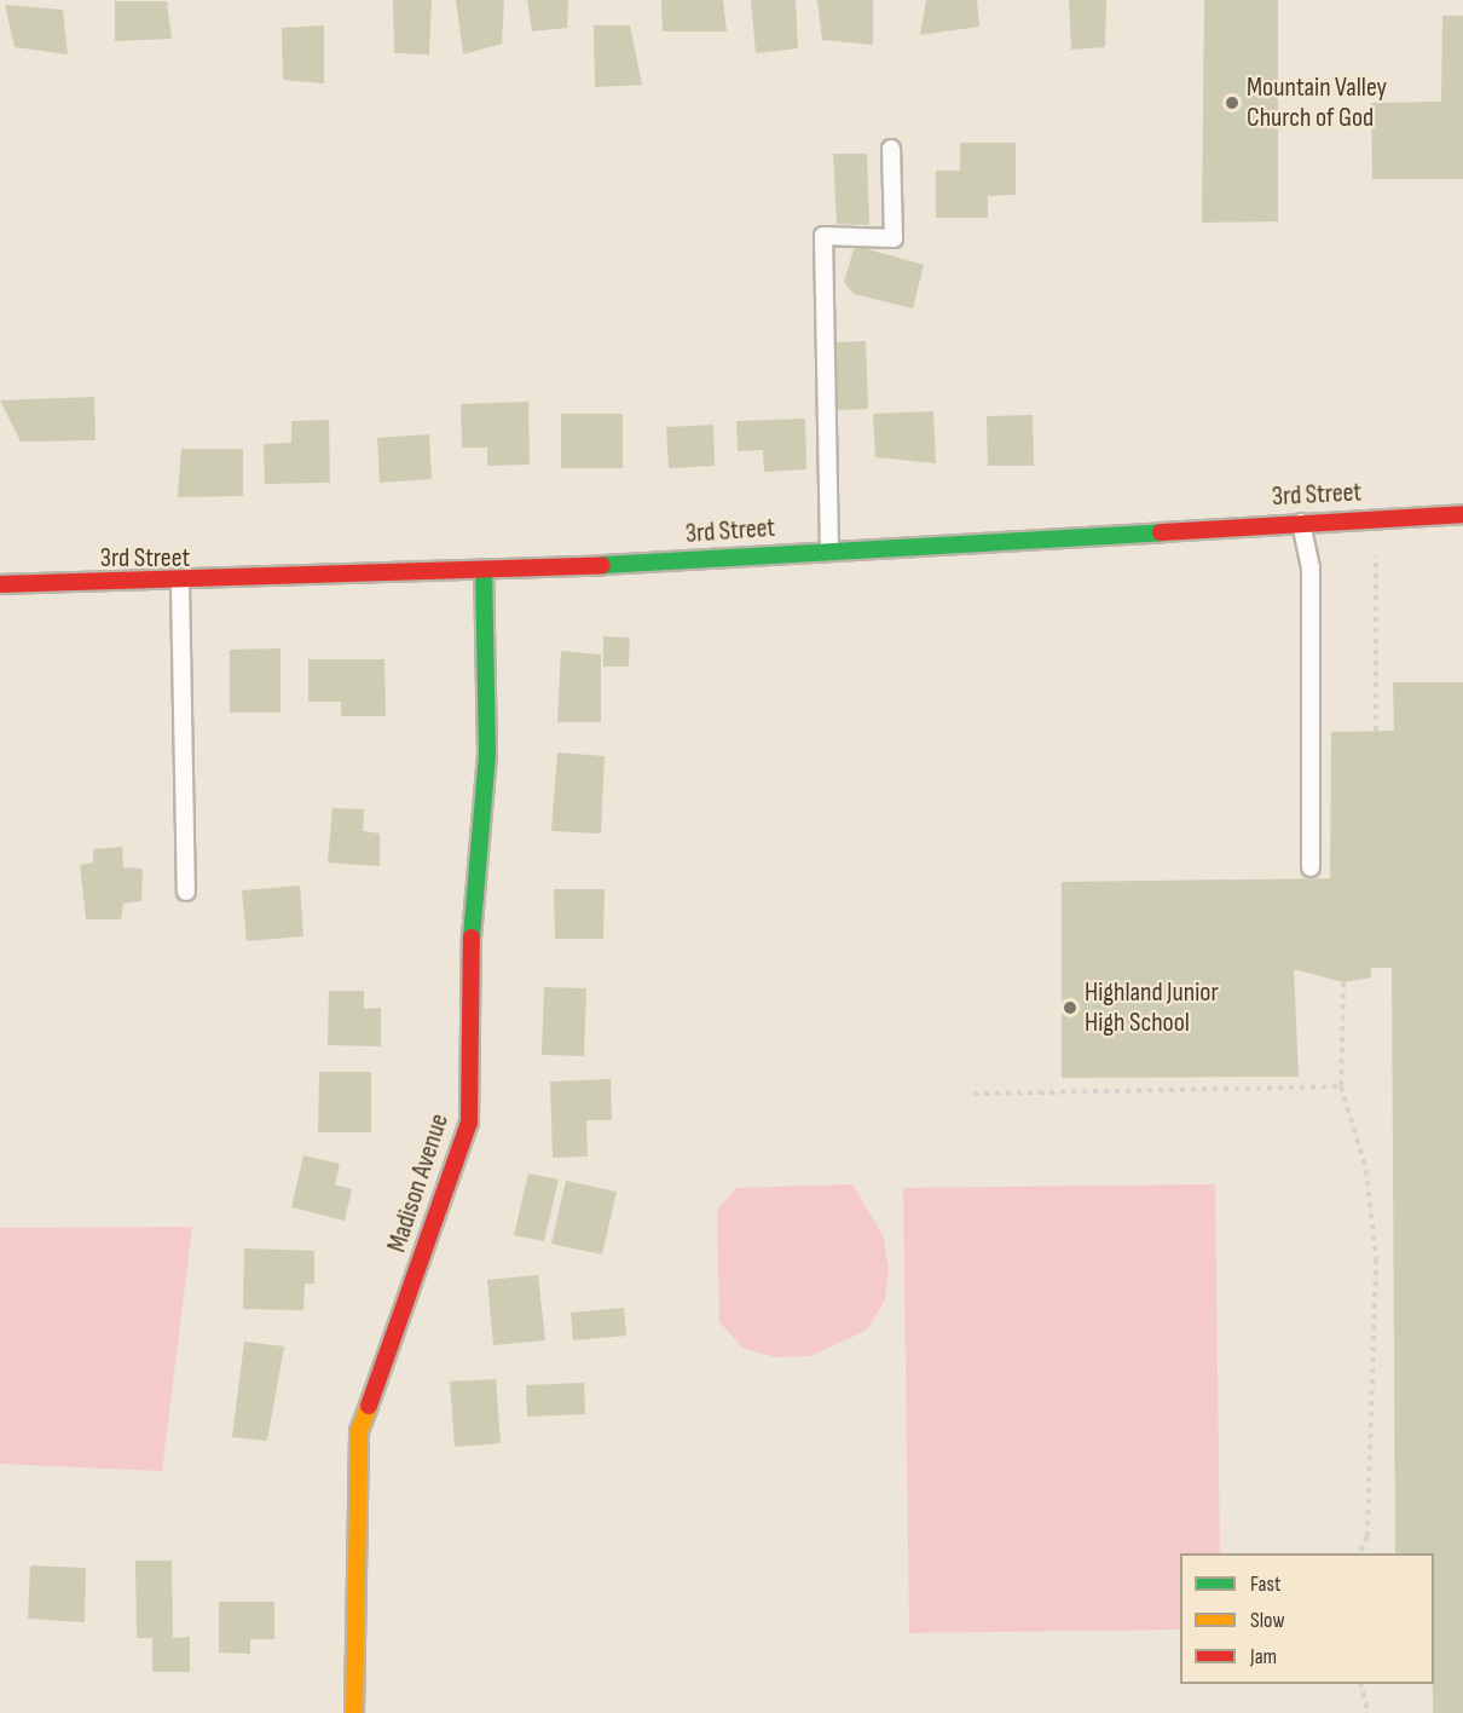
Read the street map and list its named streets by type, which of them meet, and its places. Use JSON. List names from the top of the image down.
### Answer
{
  "streets": {
    "street": ["3rd Street", "Madison Avenue"]
  },
  "crossings": [
    ["3rd Street", "Madison Avenue"]
  ],
  "places": ["Mountain Valley Church of God", "Highland Junior High School"],
  "legend": ["Fast", "Slow", "Jam"]
}
